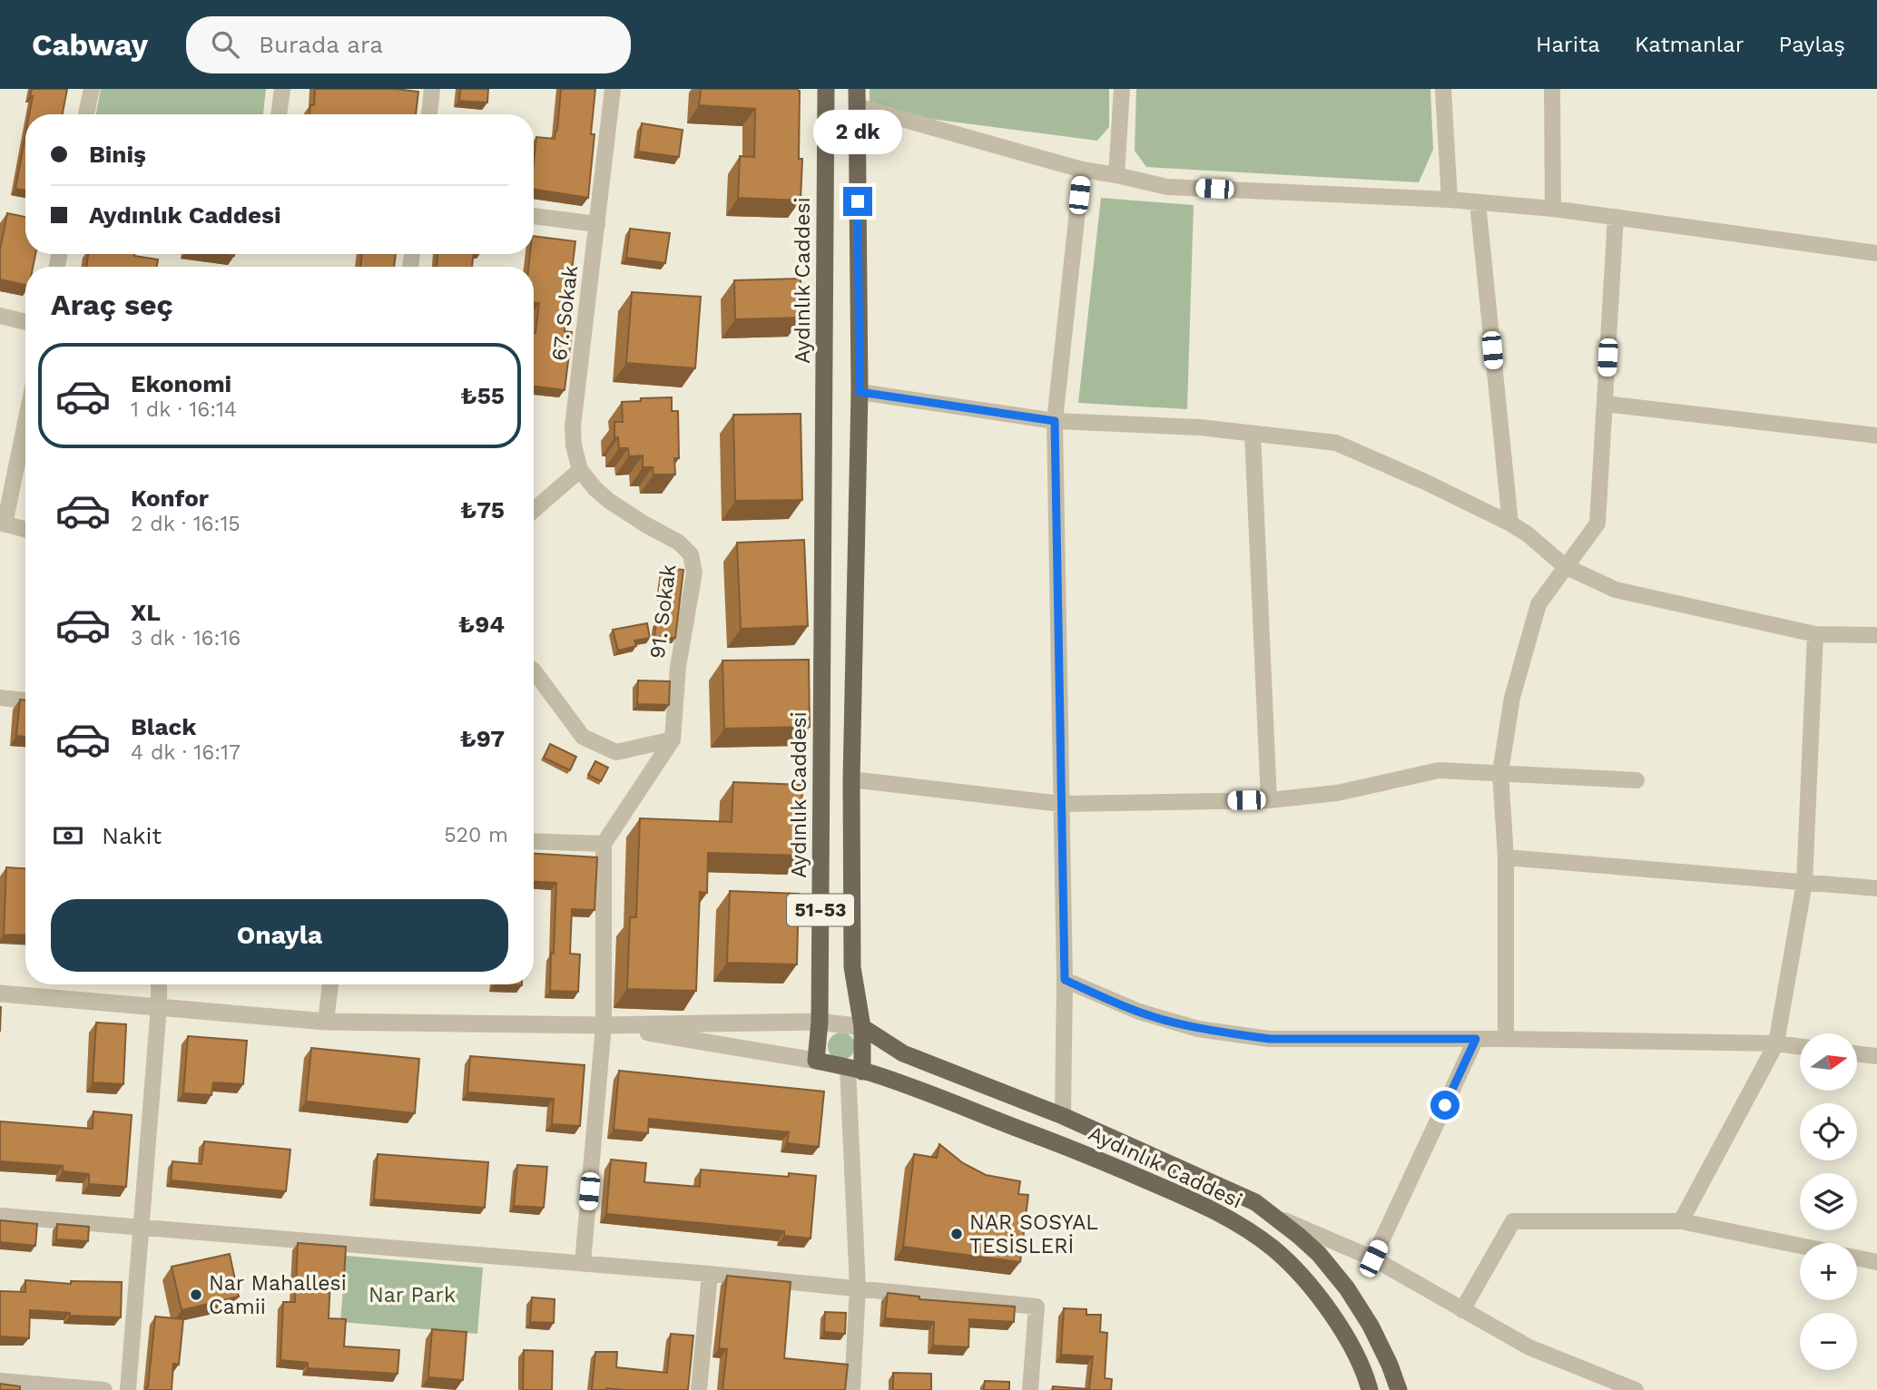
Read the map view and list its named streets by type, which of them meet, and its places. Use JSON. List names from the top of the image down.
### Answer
{
  "streets": {
    "main road": ["Aydınlık Caddesi", "51-53"],
    "street": ["67. Sokak", "91. Sokak"]
  },
  "crossings": [
    ["Aydınlık Caddesi", "51-53"],
    ["67. Sokak", "91. Sokak"]
  ],
  "parks": ["Nar Park"],
  "places": ["NAR SOSYAL TESİSLERİ", "Nar Mahallesi Camii"],
  "north": "right",
  "page": {
    "header": "Cabway",
    "search": "Burada ara",
    "nav": ["Harita", "Katmanlar", "Paylaş"],
    "bubble": "2 dk",
    "banner": ["Biniş", "Aydınlık Caddesi"],
    "heading": "Araç seç",
    "list": [
      {
        "name": "Ekonomi",
        "note": "1 dk · 16:14",
        "value": "₺55"
      },
      {
        "name": "Konfor",
        "note": "2 dk · 16:15",
        "value": "₺75"
      },
      {
        "name": "XL",
        "note": "3 dk · 16:16",
        "value": "₺94"
      },
      {
        "name": "Black",
        "note": "4 dk · 16:17",
        "value": "₺97"
      }
    ],
    "pay": ["Nakit", "520 m"],
    "buttons": "Onayla",
    "map_buttons": ["+", "−"]
  }
}
